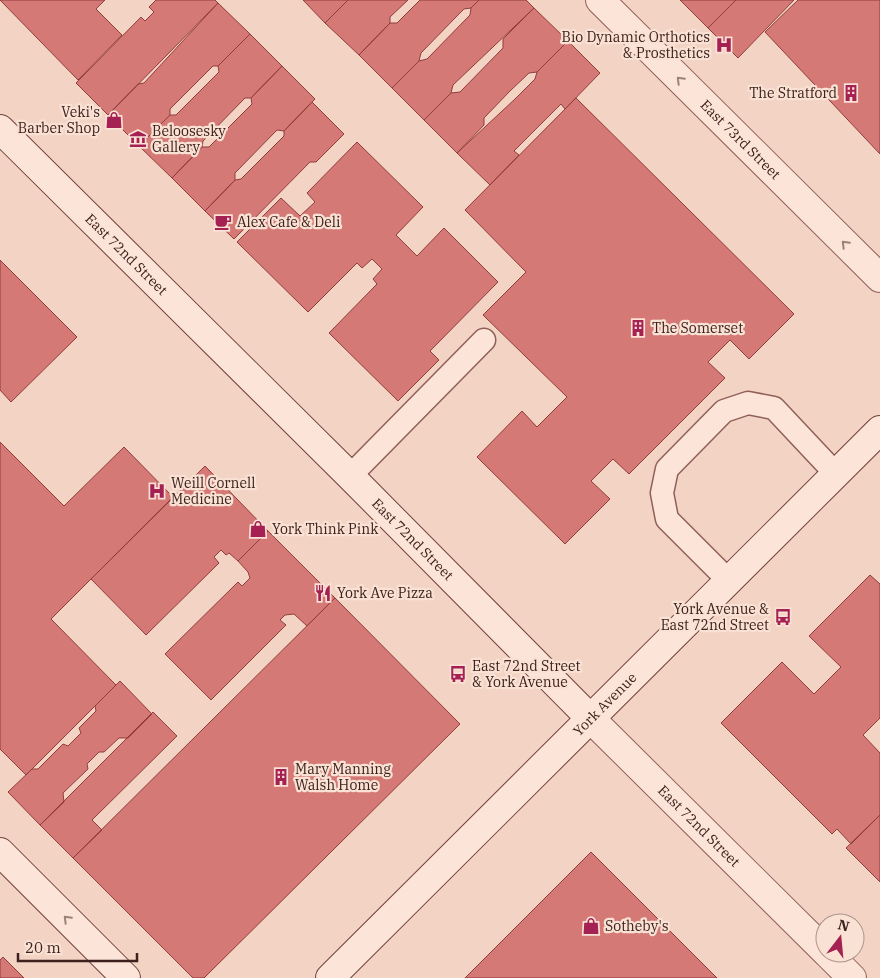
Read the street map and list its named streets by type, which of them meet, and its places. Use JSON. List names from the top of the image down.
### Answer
{
  "streets": {
    "main road": ["East 73rd Street", "East 72nd Street", "York Avenue"]
  },
  "crossings": [
    ["East 72nd Street", "York Avenue"]
  ],
  "one_way": ["East 73rd Street"],
  "places": {
    "hospital": ["Bio Dynamic Orthotics & Prosthetics", "Weill Cornell Medicine"],
    "building": ["The Stratford", "The Somerset", "Mary Manning Walsh Home"],
    "shop": ["Veki's Barber Shop", "York Think Pink", "Sotheby's"],
    "museum": ["Beloosesky Gallery"],
    "cafe": ["Alex Cafe & Deli"],
    "restaurant": ["York Ave Pizza"],
    "bus stop": ["York Avenue & East 72nd Street", "East 72nd Street & York Avenue"]
  },
  "scale_bar": "20 m",
  "north": "top"
}
